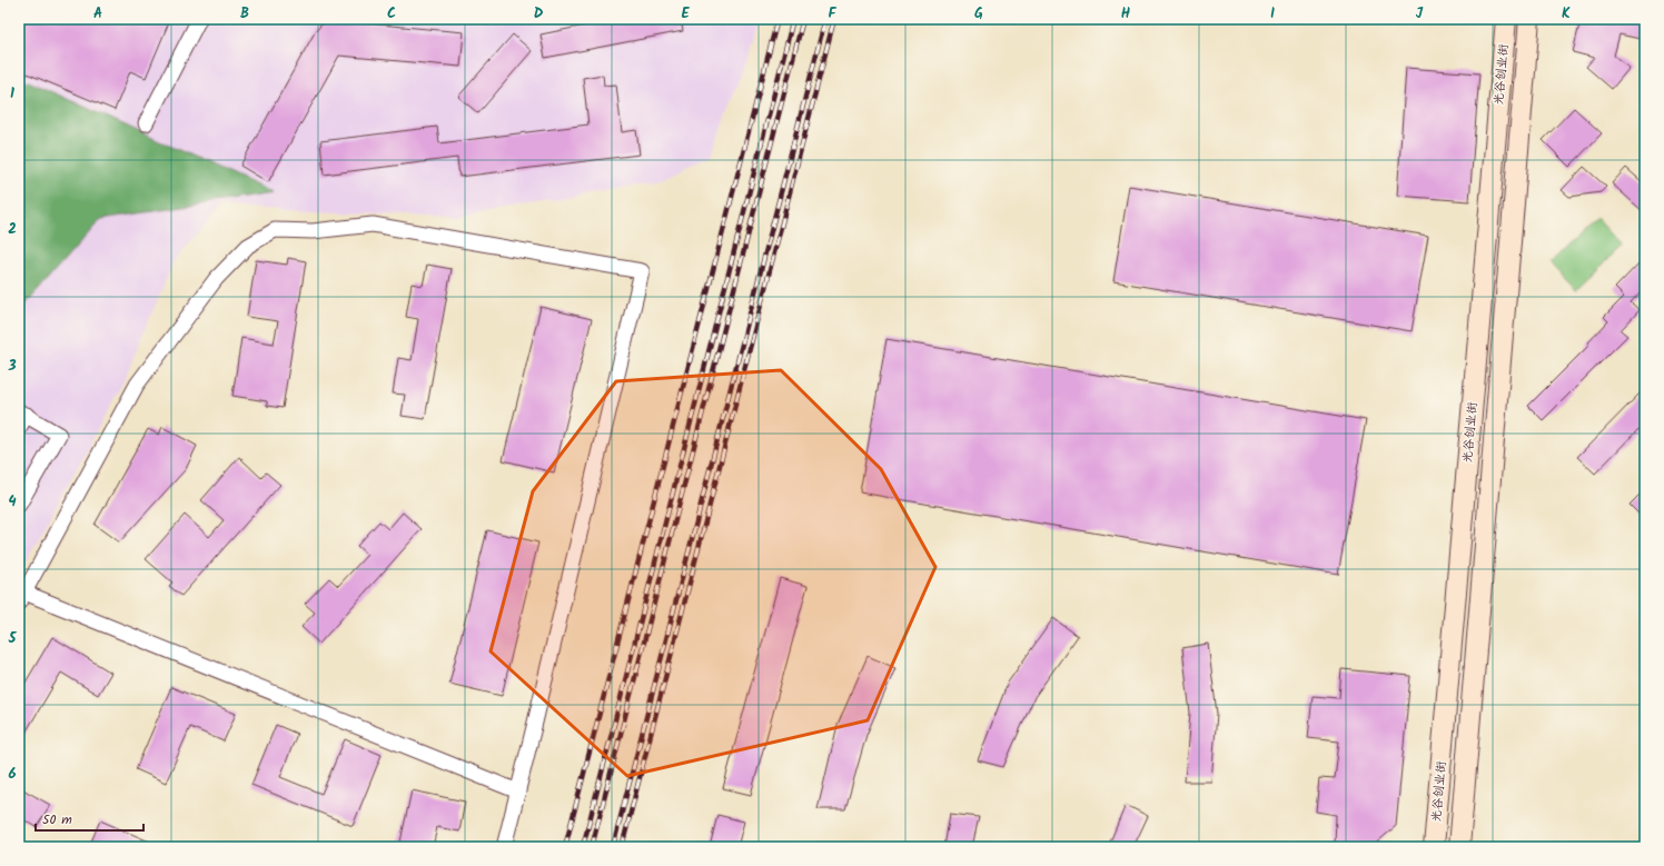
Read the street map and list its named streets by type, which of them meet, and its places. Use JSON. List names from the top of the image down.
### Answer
{
  "streets": {
    "main road": ["光谷创业街"]
  },
  "scale_bar": "50 m",
  "grid": {
    "columns": [
      "A",
      "B",
      "C",
      "D",
      "E",
      "F",
      "G",
      "H",
      "I",
      "J",
      "K"
    ],
    "rows": [
      "1",
      "2",
      "3",
      "4",
      "5",
      "6"
    ]
  }
}
